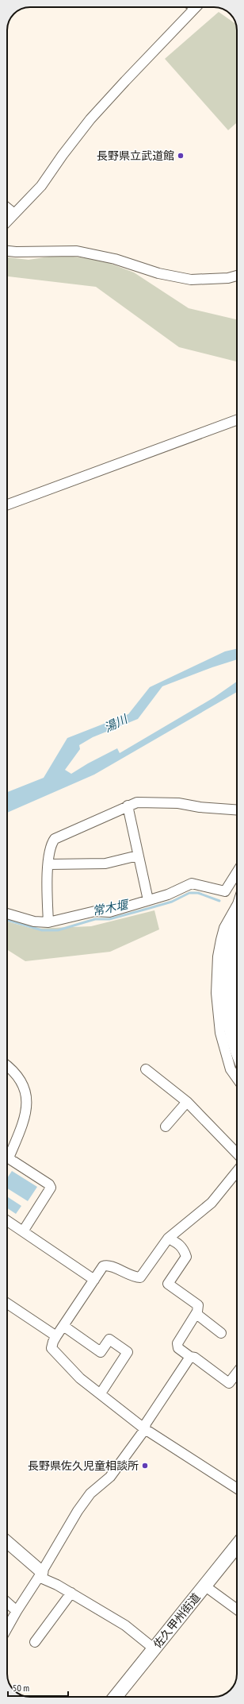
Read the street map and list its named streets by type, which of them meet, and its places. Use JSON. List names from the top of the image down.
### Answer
{
  "streets": {
    "main road": ["佐久甲州街道"]
  },
  "water": ["湯川", "常木堰"],
  "places": ["長野県立武道館", "長野県佐久児童相談所"],
  "scale_bar": "50 m"
}
